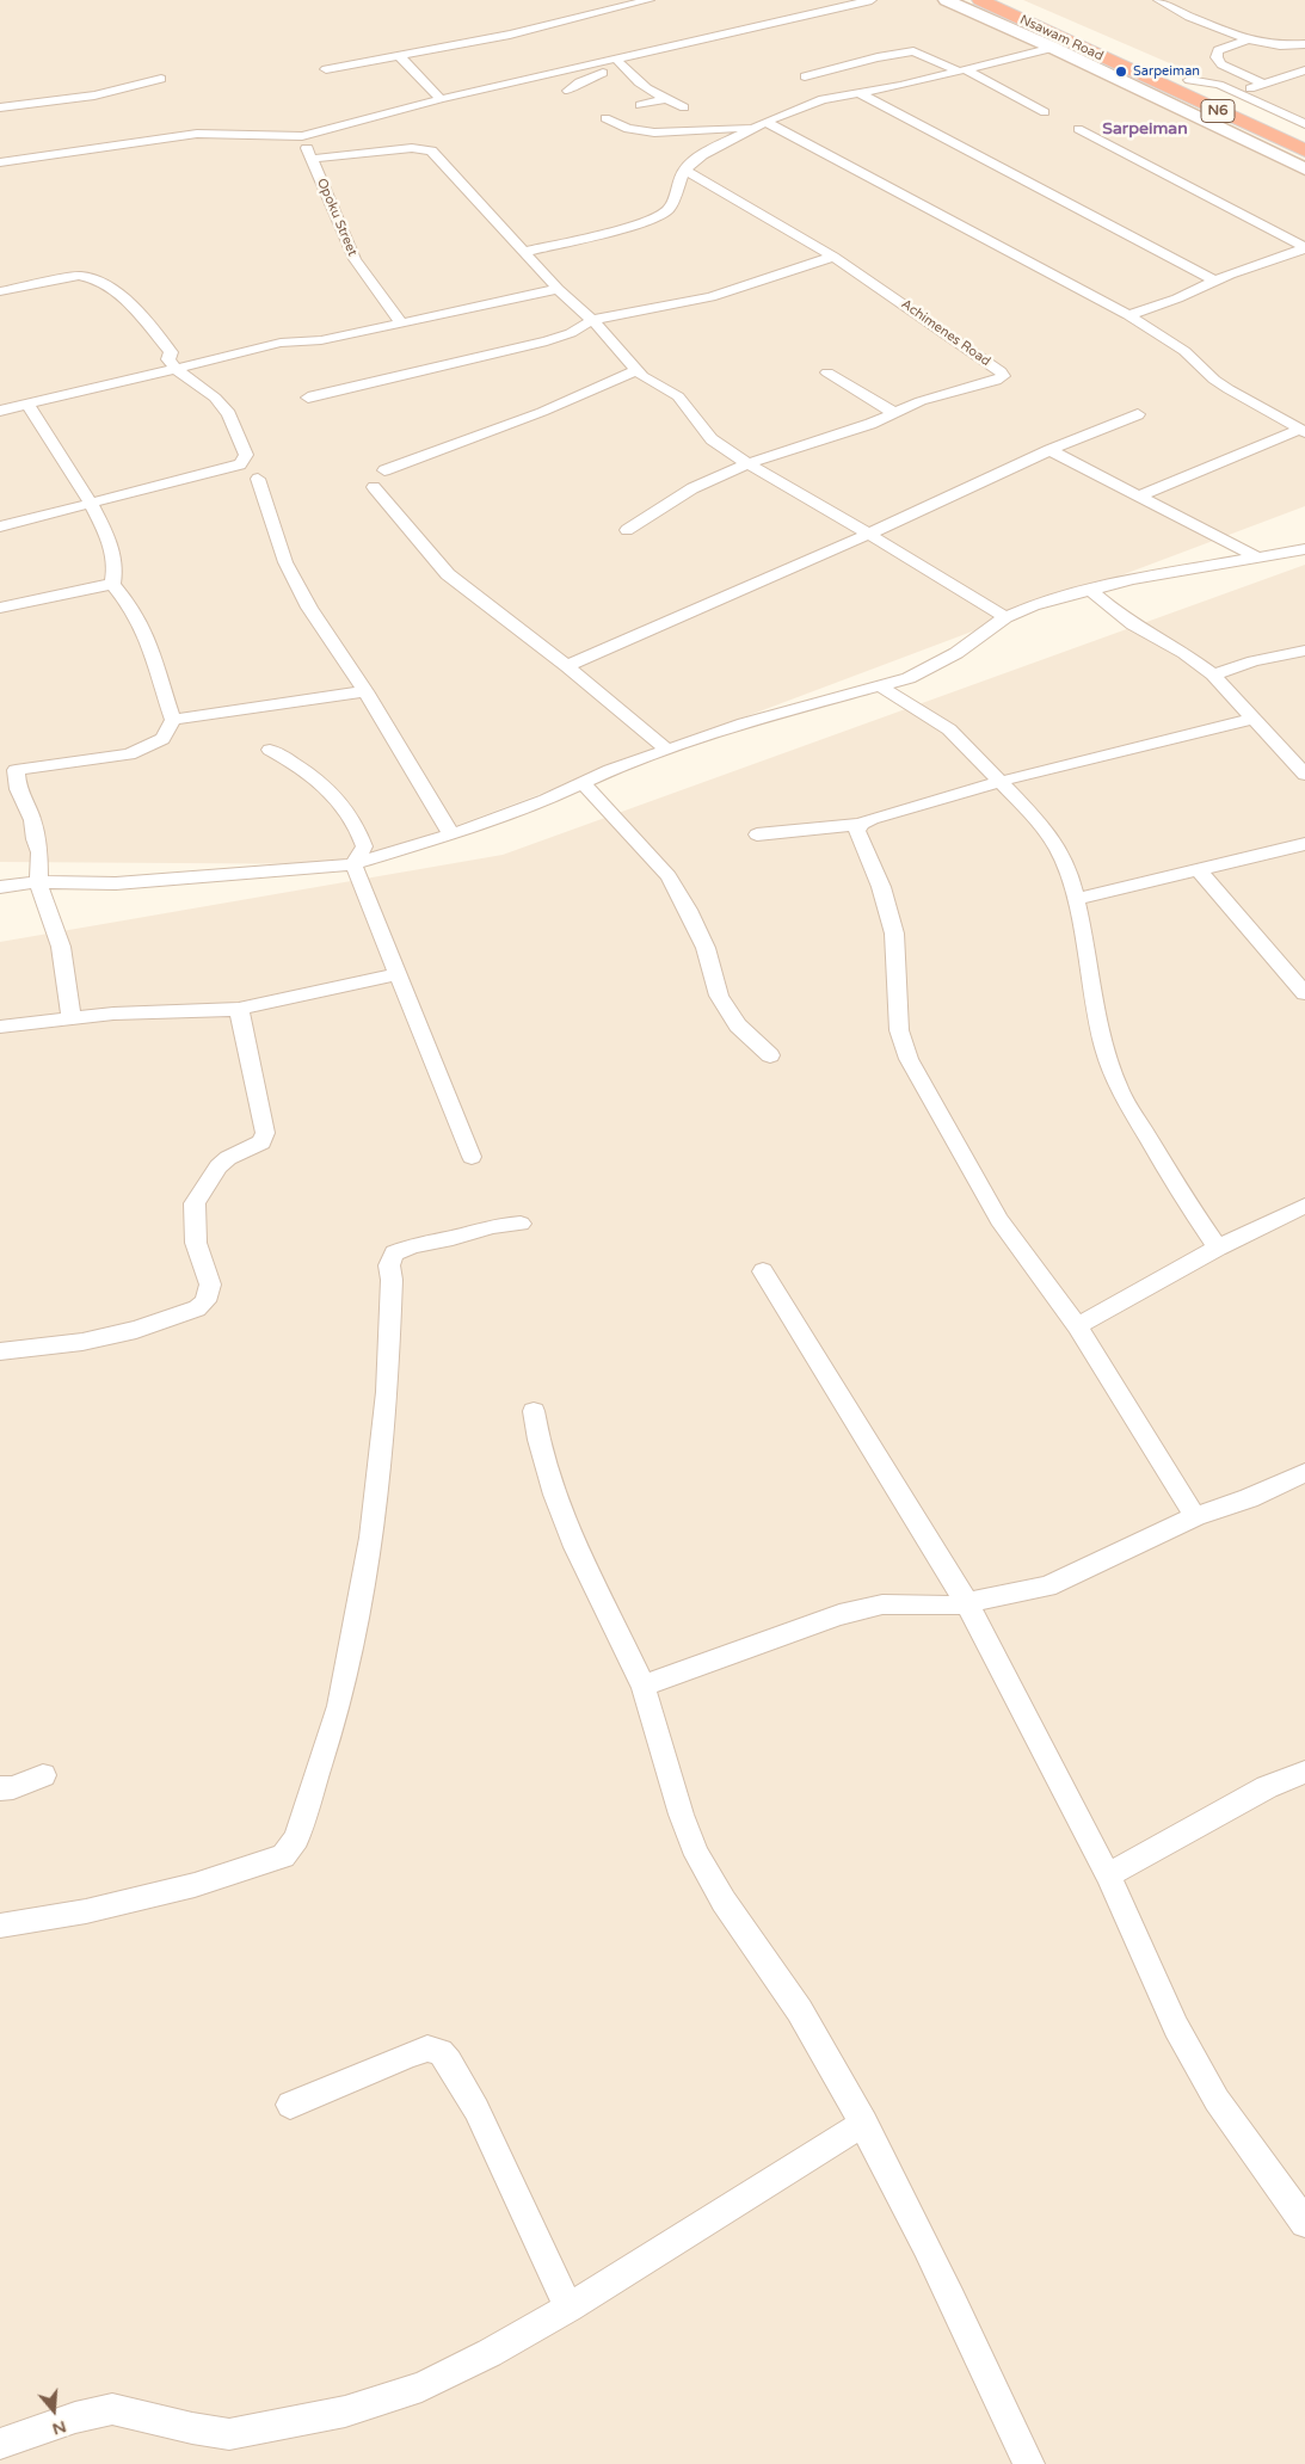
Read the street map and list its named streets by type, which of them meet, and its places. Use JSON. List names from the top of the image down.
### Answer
{
  "streets": {
    "highway": ["Nsawam Road", "N6"],
    "street": ["Opoku Street", "Achimenes Road"]
  },
  "districts": ["Sarpeiman"],
  "places": ["Sarpeiman"],
  "north": "bottom"
}
